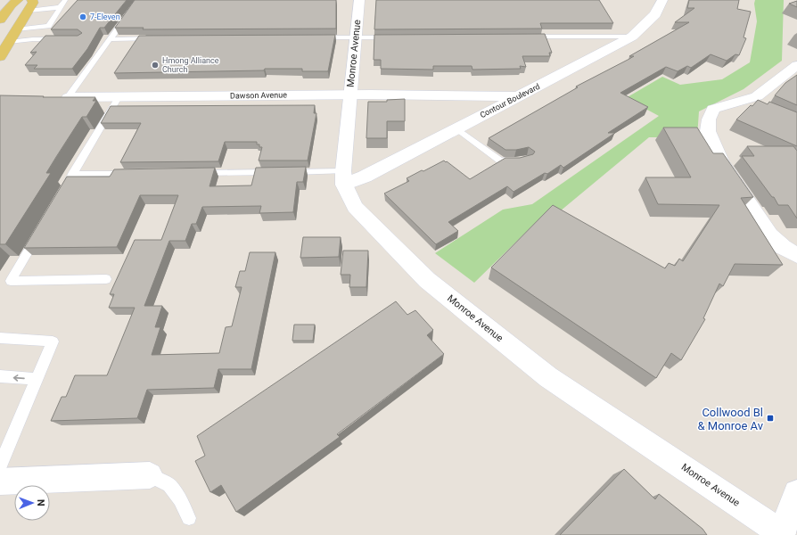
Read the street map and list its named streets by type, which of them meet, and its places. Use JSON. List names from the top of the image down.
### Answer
{
  "streets": {
    "street": ["Monroe Avenue", "Dawson Avenue", "Contour Boulevard"]
  },
  "crossings": [
    ["Monroe Avenue", "Dawson Avenue"],
    ["Monroe Avenue", "Contour Boulevard"],
    ["Dawson Avenue", "Contour Boulevard"]
  ],
  "places": {
    "other": ["7-Eleven", "Hmong Alliance Church"],
    "transit": ["Collwood Bl & Monroe Av"]
  },
  "north": "right"
}
